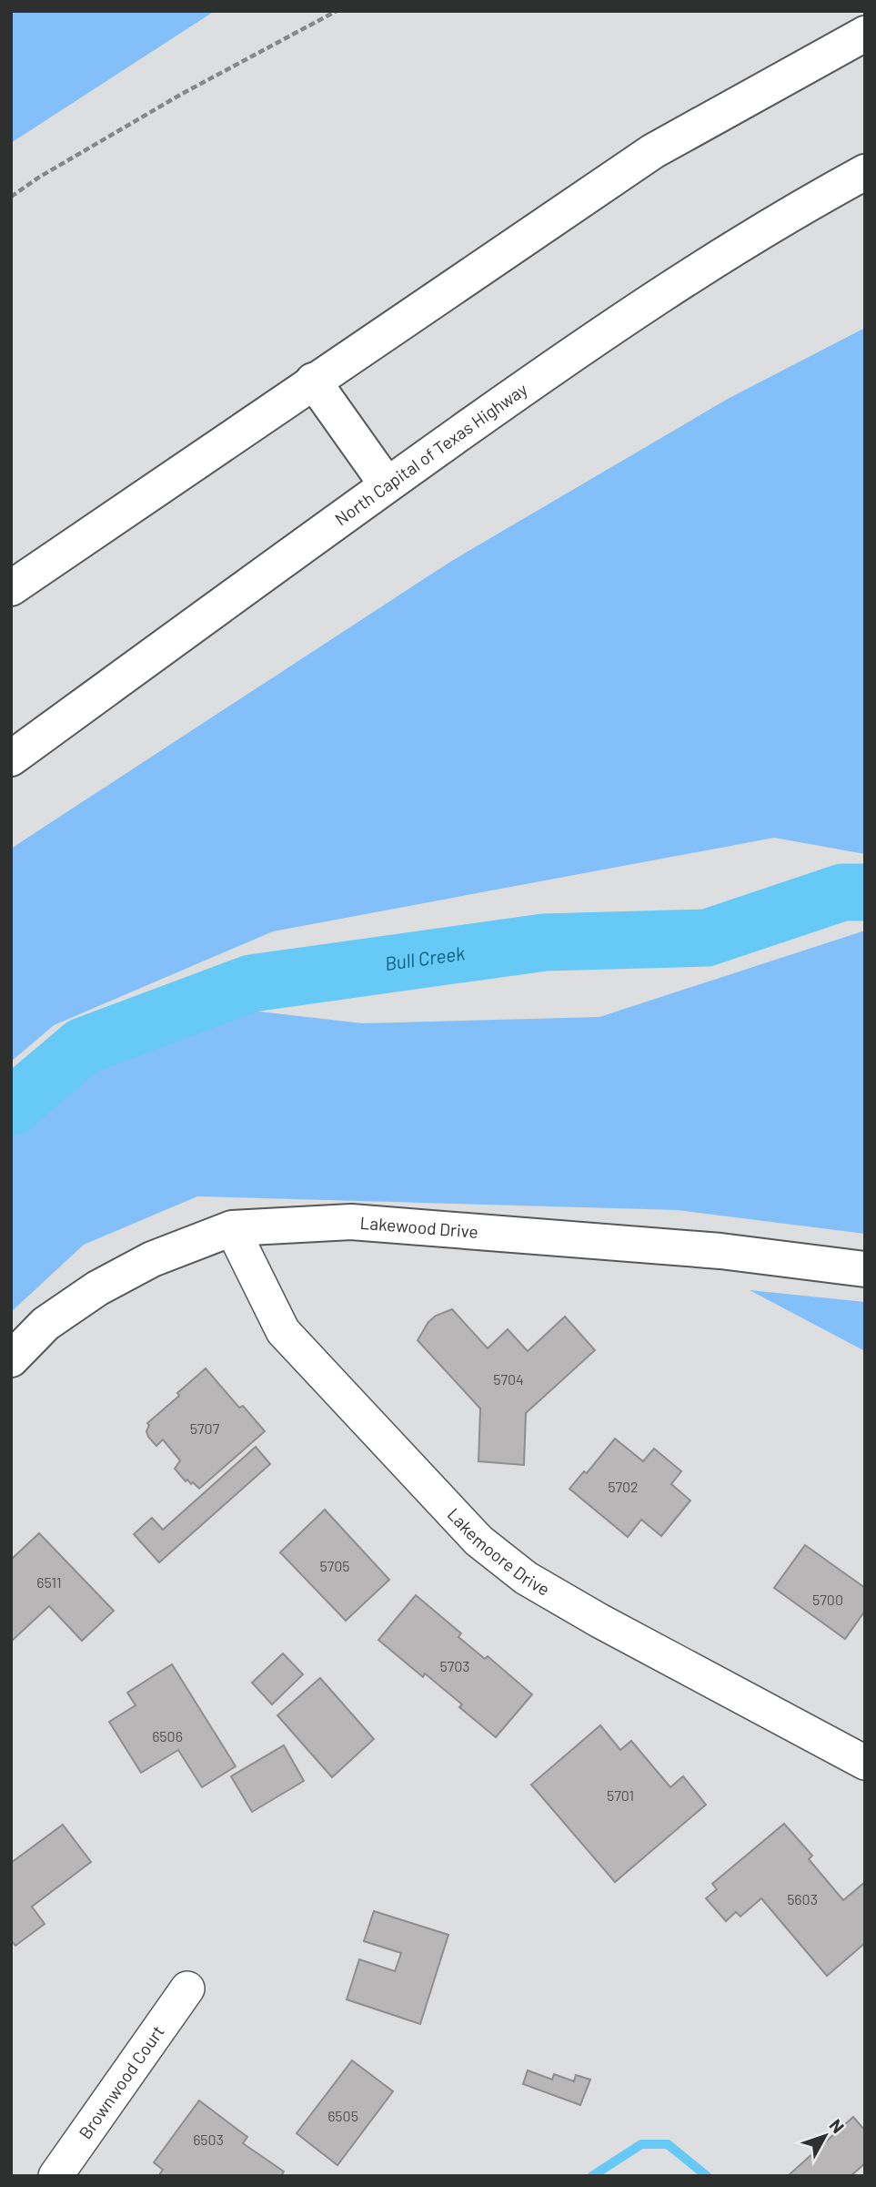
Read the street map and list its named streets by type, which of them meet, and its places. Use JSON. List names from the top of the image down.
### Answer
{
  "streets": {
    "main road": ["North Capital of Texas Highway", "Lakewood Drive"],
    "street": ["Lakemoore Drive", "Brownwood Court"]
  },
  "crossings": [
    ["Lakewood Drive", "Lakemoore Drive"]
  ],
  "water": ["Bull Creek"],
  "house_numbers": [
    "5704",
    "5707",
    "5702",
    "5705",
    "6511",
    "5700",
    "5703",
    "6506",
    "5701",
    "5603",
    "6505",
    "6503"
  ],
  "north": "top right"
}
